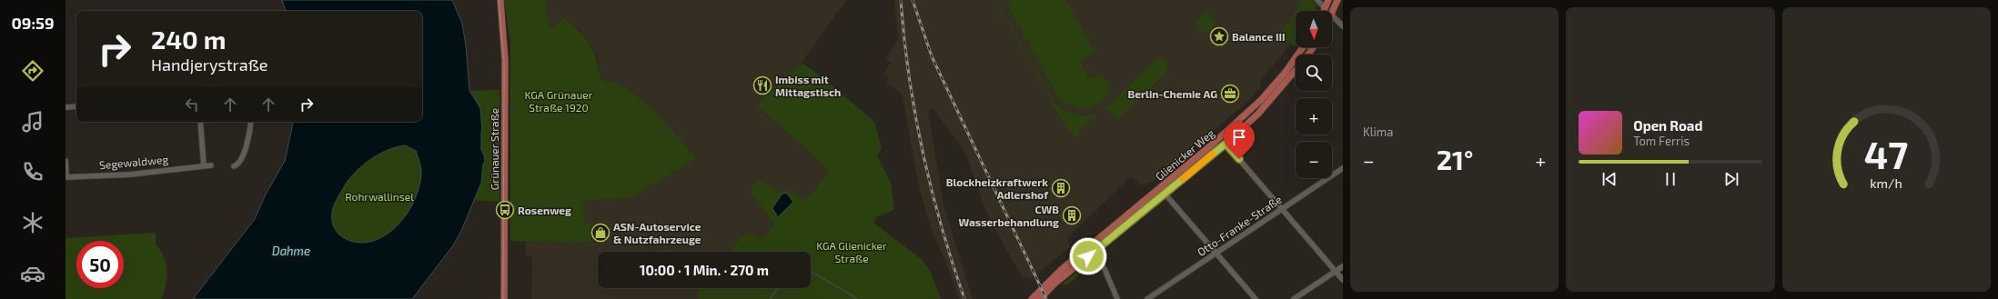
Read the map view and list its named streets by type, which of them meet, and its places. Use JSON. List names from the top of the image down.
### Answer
{
  "streets": {
    "main road": ["Grünauer Straße", "Glienicker Weg"],
    "street": ["Segewaldweg", "Otto-Franke-Straße"]
  },
  "water": ["Dahme"],
  "parks": ["KGA Grünauer Straße 1920", "Rohrwallinsel", "KGA Glienicker Straße"],
  "places": {
    "place": ["Balance III"],
    "restaurant": ["Imbiss mit Mittagstisch"],
    "office": ["Berlin-Chemie AG"],
    "building": ["Blockheizkraftwerk Adlershof", "CWB Wasserbehandlung"],
    "bus stop": ["Rosenweg"],
    "shop": ["ASN-Autoservice & Nutzfahrzeuge"]
  },
  "north": "bottom",
  "page": {
    "tabs": "09:59",
    "tile": "Klima",
    "map_buttons": ["+", "−"],
    "turn": ["240 m", "Handjerystraße"],
    "song": ["Open Road", "Tom Ferris"],
    "heat": ["−", "21°", "+"],
    "limit": "50",
    "trip": "10:00 · 1 Min. · 270 m",
    "gauge": ["47", "km/h"]
  }
}
